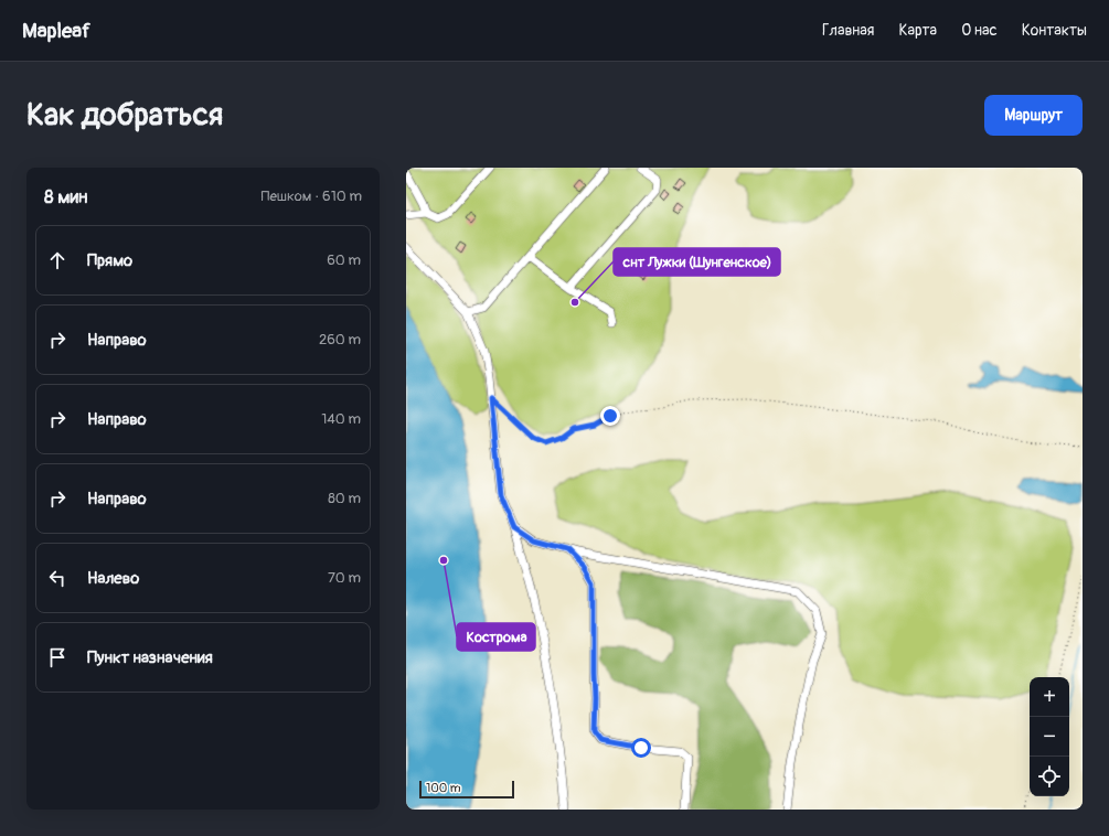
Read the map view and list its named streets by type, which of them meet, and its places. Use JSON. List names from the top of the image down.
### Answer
{
  "places": ["снт Лужки (Шунгенское)", "Кострома"],
  "scale_bar": "100 m",
  "page": {
    "header": "Mapleaf",
    "nav": [
      "Главная",
      "Карта",
      "О нас",
      "Контакты"
    ],
    "buttons": "Маршрут",
    "title": "Как добраться",
    "heading": ["8 мин", "Пешком · 610 m"],
    "list": [
      ["Прямо", "60 m"],
      ["Направо", "260 m"],
      ["Направо", "140 m"],
      ["Направо", "80 m"],
      ["Налево", "70 m"],
      "Пункт назначения"
    ],
    "map_buttons": ["+", "−"],
    "scale": "100 m"
  }
}
